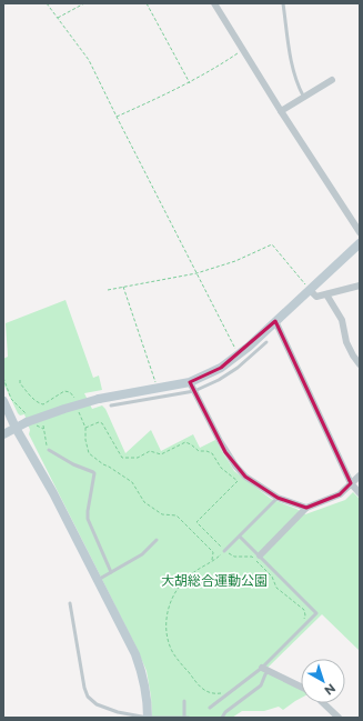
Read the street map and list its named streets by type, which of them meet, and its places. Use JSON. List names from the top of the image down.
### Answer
{
  "parks": ["大胡総合運動公園"],
  "north": "bottom right"
}
